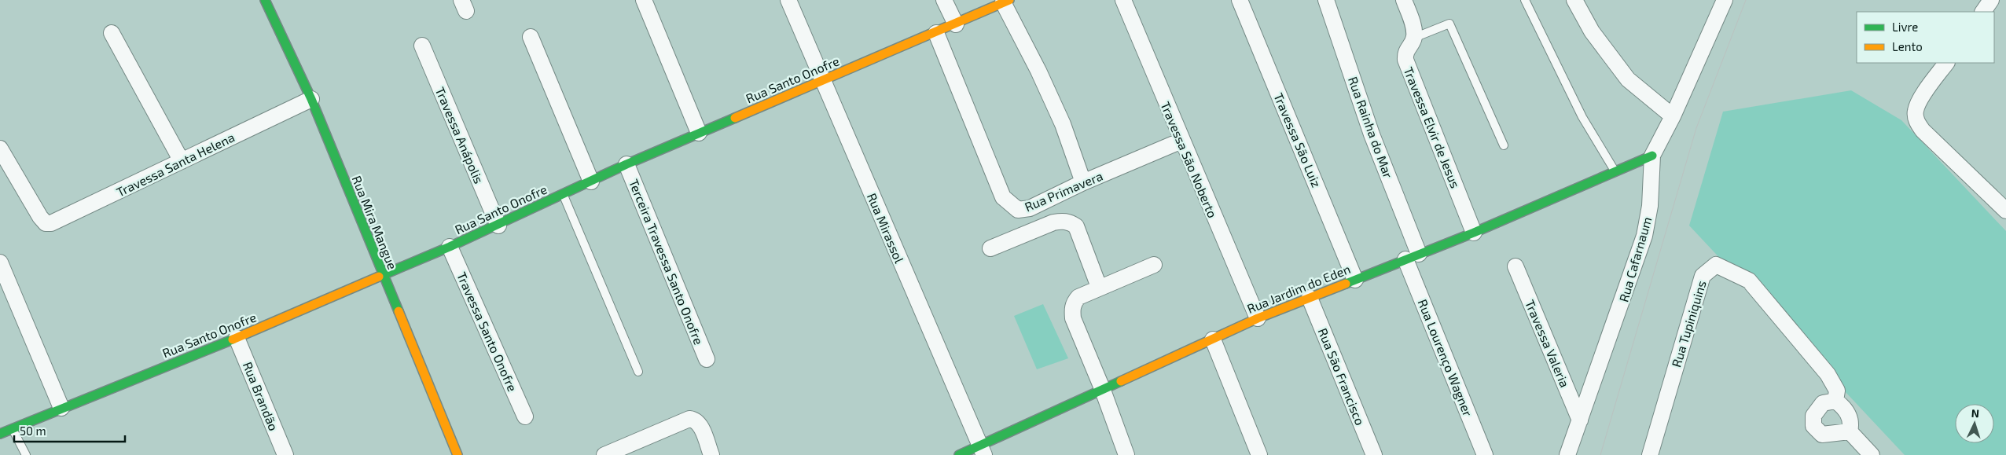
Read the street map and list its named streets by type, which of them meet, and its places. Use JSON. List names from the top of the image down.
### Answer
{
  "streets": {
    "street": [
      "Rua Santo Onofre",
      "Rua Rainha do Mar",
      "Travessa Elvir de Jesus",
      "Travessa Anápolis",
      "Travessa São Luiz",
      "Travessa São Noberto",
      "Travessa Santa Helena",
      "Rua Primavera",
      "Rua Mira Mangue",
      "Rua Mirassol",
      "Rua Cafarnaum",
      "Terceira Travessa Santo Onofre",
      "Rua Jardim do Eden",
      "Rua Tupiniquins",
      "Travessa Santo Onofre",
      "Travessa Valeria",
      "Rua Lourenço Wagner",
      "Rua São Francisco",
      "Rua Brandão"
    ]
  },
  "crossings": [
    ["Rua Santo Onofre", "Travessa Anápolis"],
    ["Rua Santo Onofre", "Rua Primavera"],
    ["Rua Santo Onofre", "Rua Mira Mangue"],
    ["Rua Santo Onofre", "Rua Mirassol"],
    ["Rua Santo Onofre", "Terceira Travessa Santo Onofre"],
    ["Rua Santo Onofre", "Travessa Santo Onofre"],
    ["Rua Santo Onofre", "Rua Brandão"],
    ["Rua Rainha do Mar", "Rua Jardim do Eden"],
    ["Rua Rainha do Mar", "Rua Lourenço Wagner"],
    ["Travessa Elvir de Jesus", "Rua Jardim do Eden"],
    ["Travessa São Luiz", "Rua Jardim do Eden"],
    ["Travessa São Noberto", "Rua Primavera"],
    ["Travessa São Noberto", "Rua Jardim do Eden"],
    ["Travessa Santa Helena", "Rua Mira Mangue"],
    ["Rua Mirassol", "Rua Jardim do Eden"],
    ["Rua Cafarnaum", "Rua Jardim do Eden"],
    ["Rua Cafarnaum", "Travessa Valeria"],
    ["Rua Jardim do Eden", "Rua Lourenço Wagner"],
    ["Rua Jardim do Eden", "Rua São Francisco"]
  ],
  "legend": ["Livre", "Lento"],
  "scale_bar": "50 m",
  "north": "top"
}
